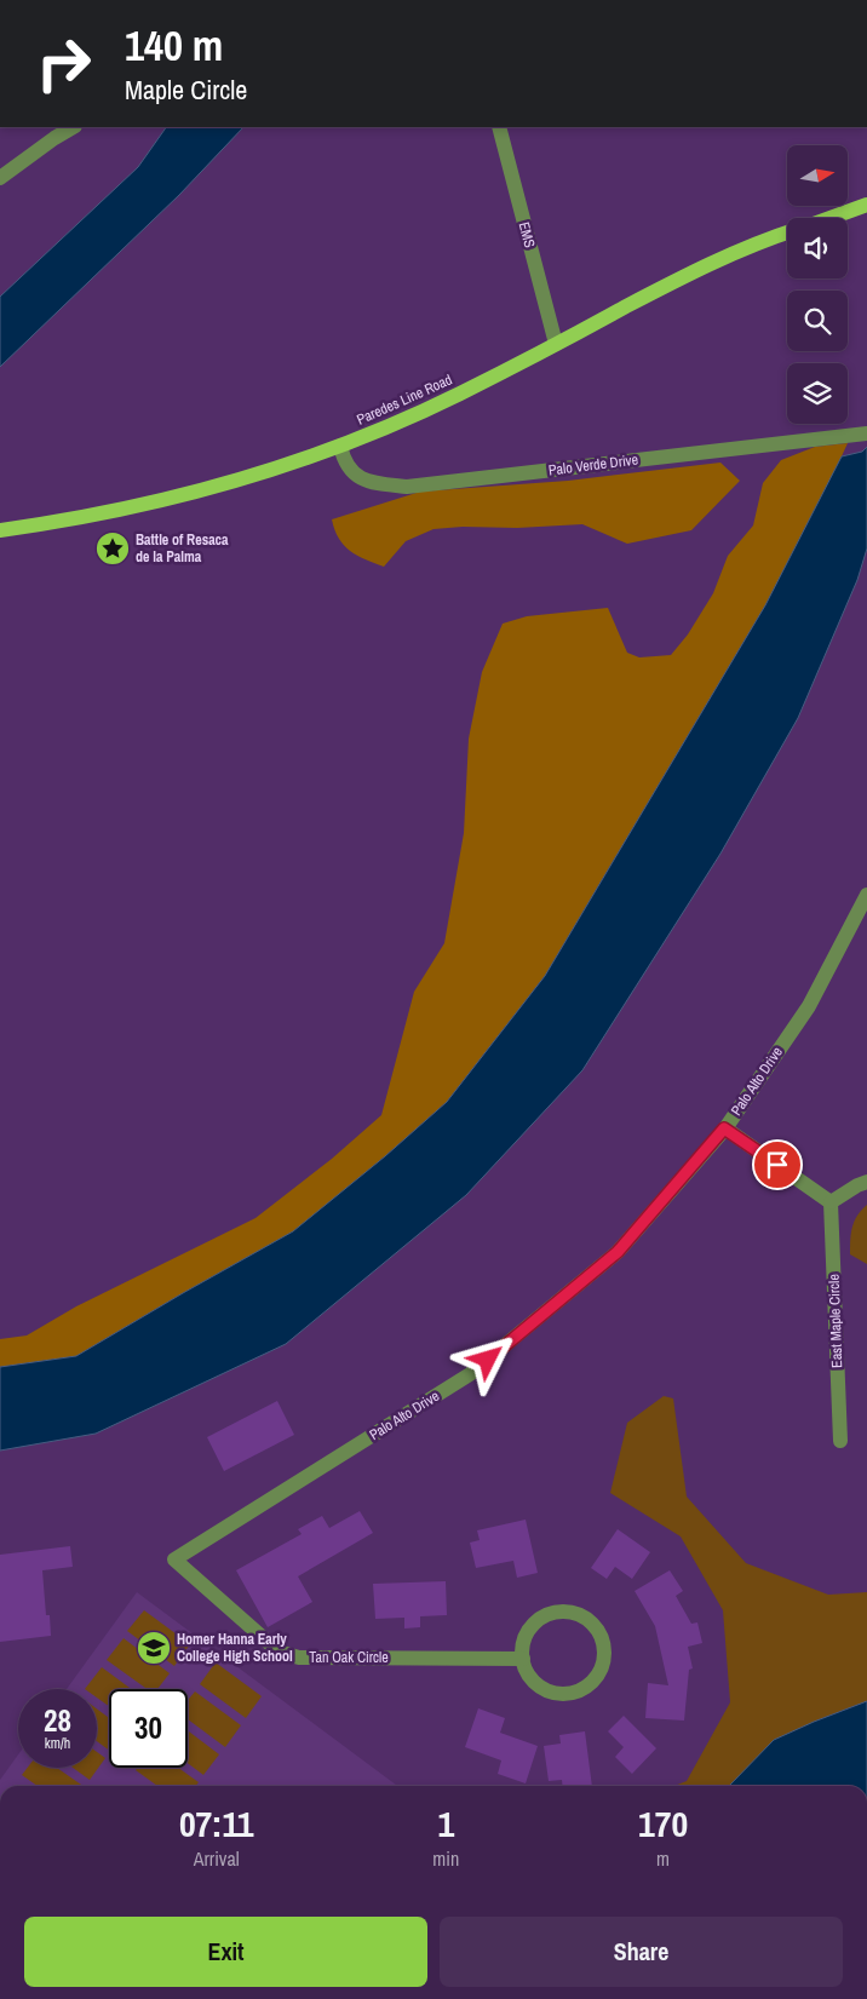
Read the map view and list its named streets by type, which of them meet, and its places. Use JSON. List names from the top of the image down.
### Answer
{
  "streets": {
    "main road": ["Paredes Line Road"],
    "street": [
      "EMS",
      "Palo Verde Drive",
      "Palo Alto Drive",
      "East Maple Circle",
      "Tan Oak Circle"
    ]
  },
  "crossings": [
    ["EMS", "Paredes Line Road"],
    ["Paredes Line Road", "Palo Verde Drive"],
    ["Palo Alto Drive", "Tan Oak Circle"]
  ],
  "places": {
    "place": ["Battle of Resaca de la Palma"],
    "school or university": ["Homer Hanna Early College High School"]
  },
  "north": "right",
  "page": {
    "turn": ["140 m", "Maple Circle"],
    "speed": "28 km/h",
    "limit": "30",
    "eta": [
      "07:11",
      "Arrival",
      "1",
      "min",
      "170",
      "m"
    ],
    "buttons": ["Exit", "Share"]
  }
}
